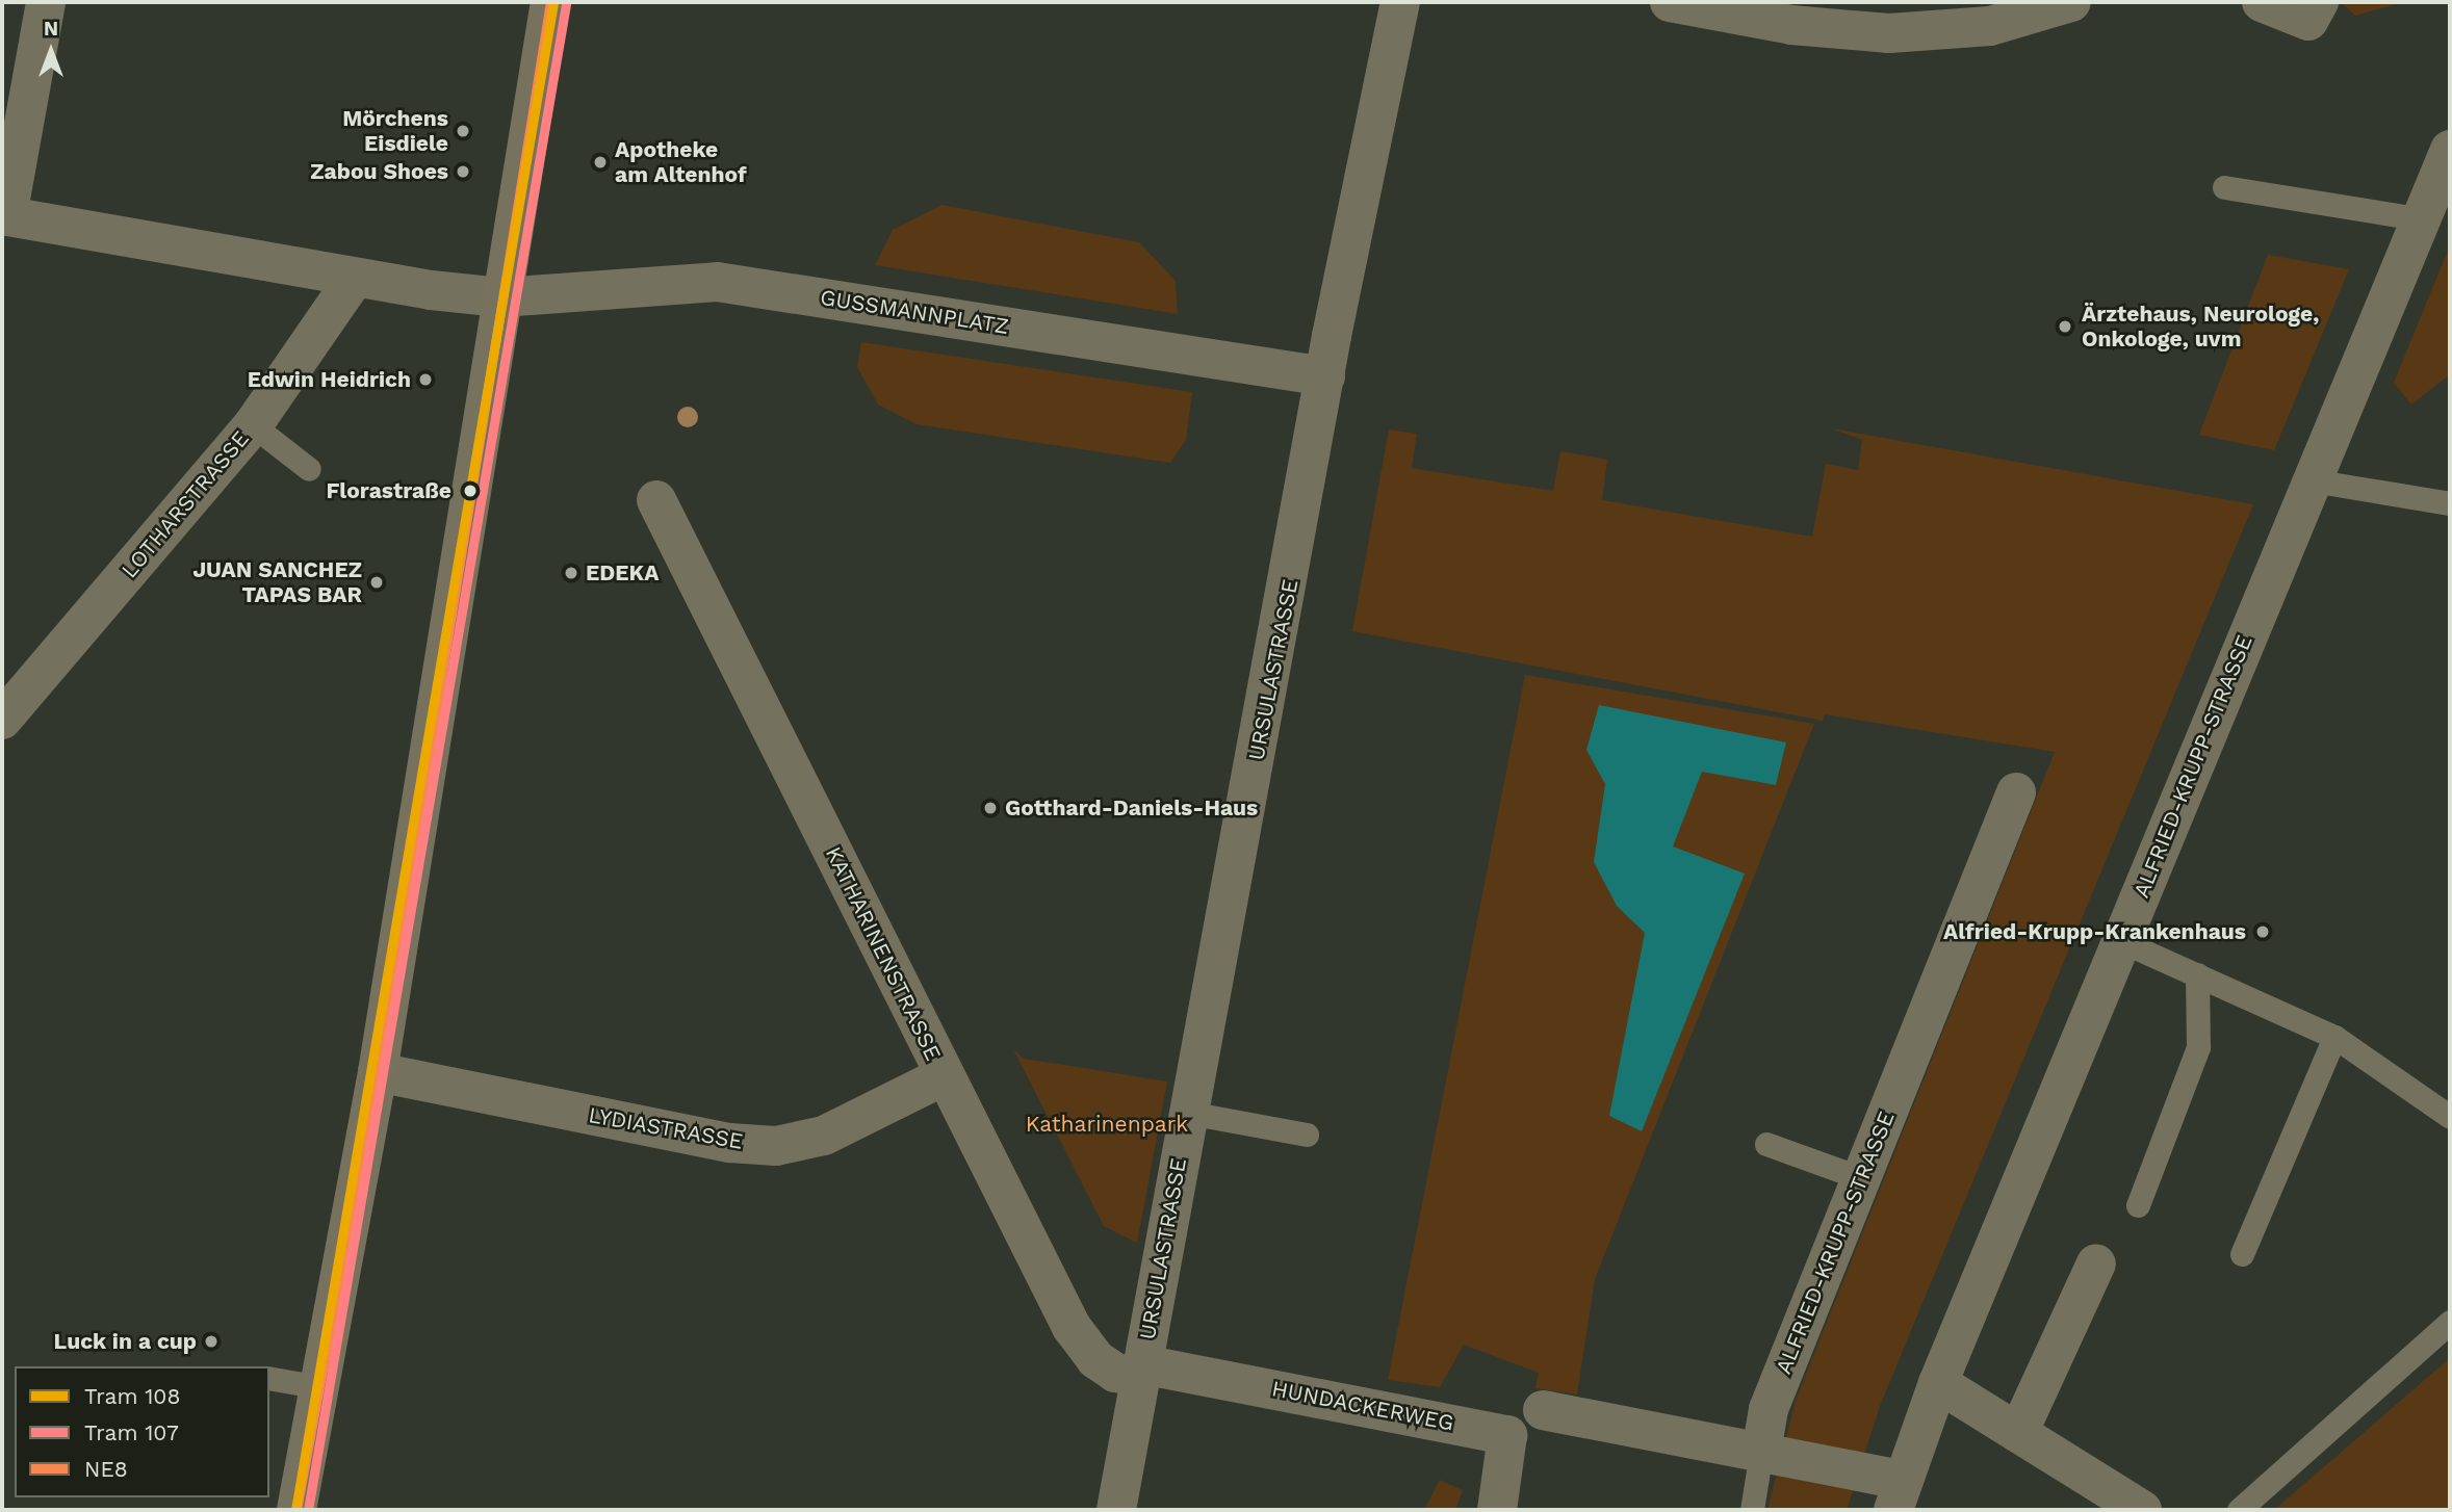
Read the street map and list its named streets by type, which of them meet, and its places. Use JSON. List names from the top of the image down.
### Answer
{
  "streets": {
    "street": [
      "GUSSMANNPLATZ",
      "LOTHARSTRASSE",
      "URSULASTRASSE",
      "ALFRIED-KRUPP-STRASSE",
      "KATHARINENSTRASSE",
      "LYDIASTRASSE",
      "HUNDACKERWEG"
    ]
  },
  "crossings": [
    ["GUSSMANNPLATZ", "URSULASTRASSE"],
    ["URSULASTRASSE", "KATHARINENSTRASSE"],
    ["URSULASTRASSE", "HUNDACKERWEG"],
    ["KATHARINENSTRASSE", "LYDIASTRASSE"],
    ["KATHARINENSTRASSE", "HUNDACKERWEG"]
  ],
  "parks": ["Katharinenpark"],
  "places": [
    "Mörchens Eisdiele",
    "Apotheke am Altenhof",
    "Zabou Shoes",
    "Ärztehaus, Neurologe, Onkologe, uvm",
    "Edwin Heidrich",
    "Florastraße",
    "EDEKA",
    "JUAN SANCHEZ TAPAS BAR",
    "Gotthard-Daniels-Haus",
    "Alfried-Krupp-Krankenhaus",
    "Luck in a cup"
  ],
  "lines": ["tram line 108", "transit line NE8", "tram line 107"],
  "legend": ["Tram 108", "Tram 107", "NE8"],
  "north": "top"
}
